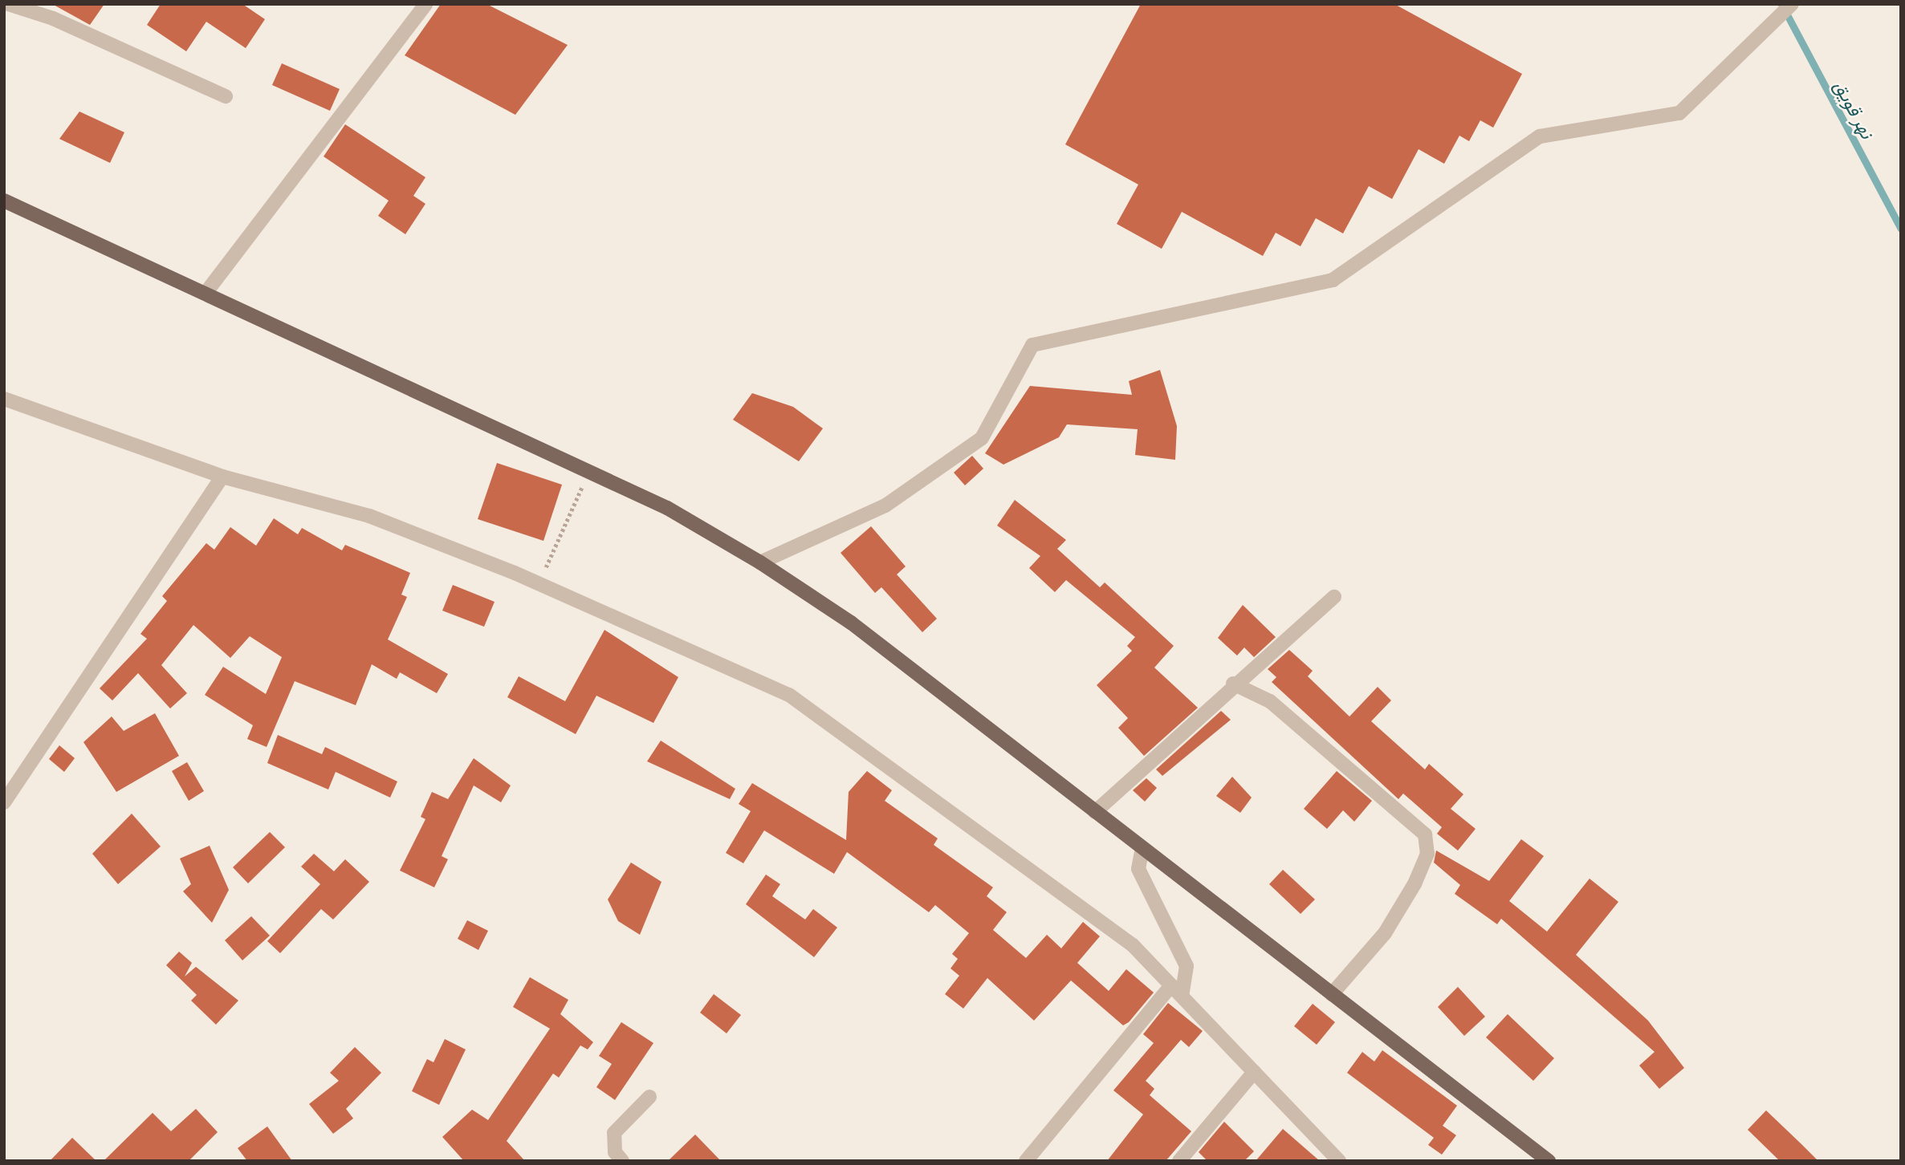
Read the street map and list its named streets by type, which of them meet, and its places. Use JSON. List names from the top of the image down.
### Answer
{
  "water": ["نهر قويق"]
}
